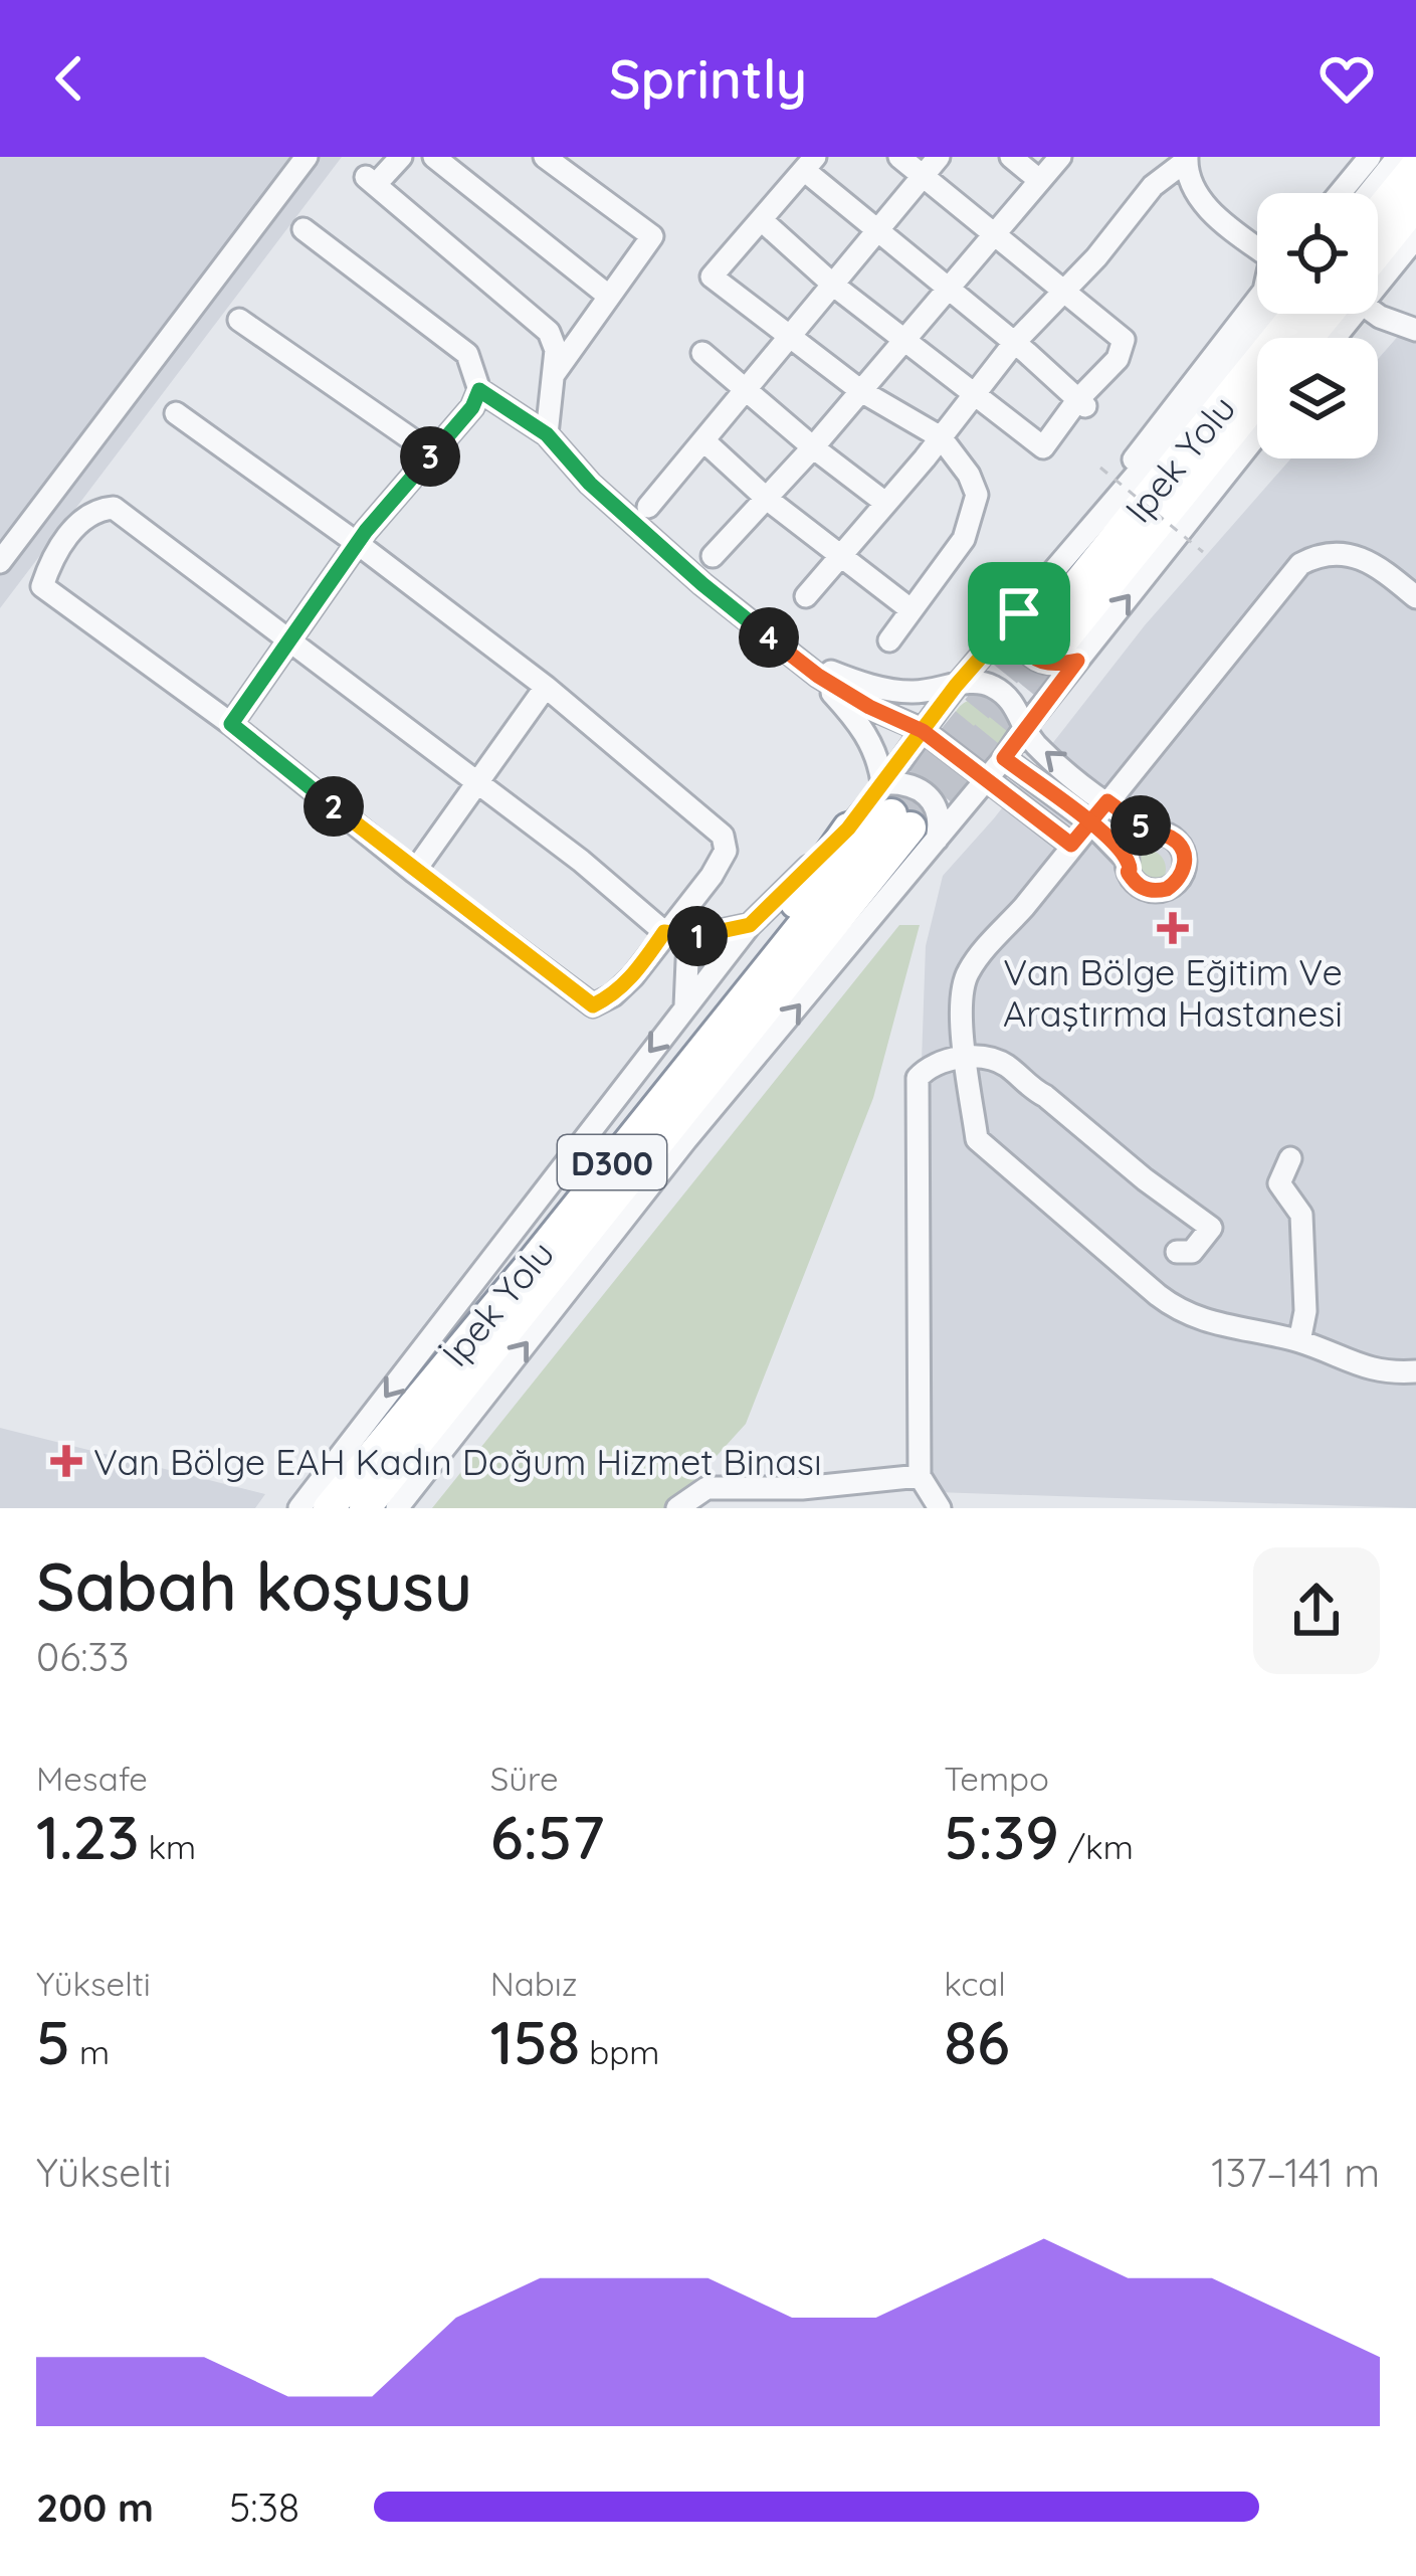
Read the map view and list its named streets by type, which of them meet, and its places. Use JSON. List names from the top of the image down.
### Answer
{
  "streets": {
    "highway": ["Ipek Yolu", "D300", "İpek Yolu"]
  },
  "places": {
    "health": ["Van Bölge Eğitim Ve Araştırma Hastanesi", "Van Bölge EAH Kadın Doğum Hizmet Binası"]
  },
  "page": {
    "header": "Sprintly",
    "pins": [
      "3",
      "4",
      "2",
      "5",
      "1"
    ],
    "heading": ["Sabah koşusu", "06:33"],
    "stats": [
      ["Mesafe", "1.23 km"],
      ["Süre", "6:57"],
      ["Tempo", "5:39 /km"],
      ["Yükselti", "5 m"],
      ["Nabız", "158 bpm"],
      ["kcal", "86"]
    ],
    "chart": ["Yükselti", "137–141 m"],
    "list": [
      {
        "name": "200 m",
        "note": "5:38"
      }
    ]
  }
}
